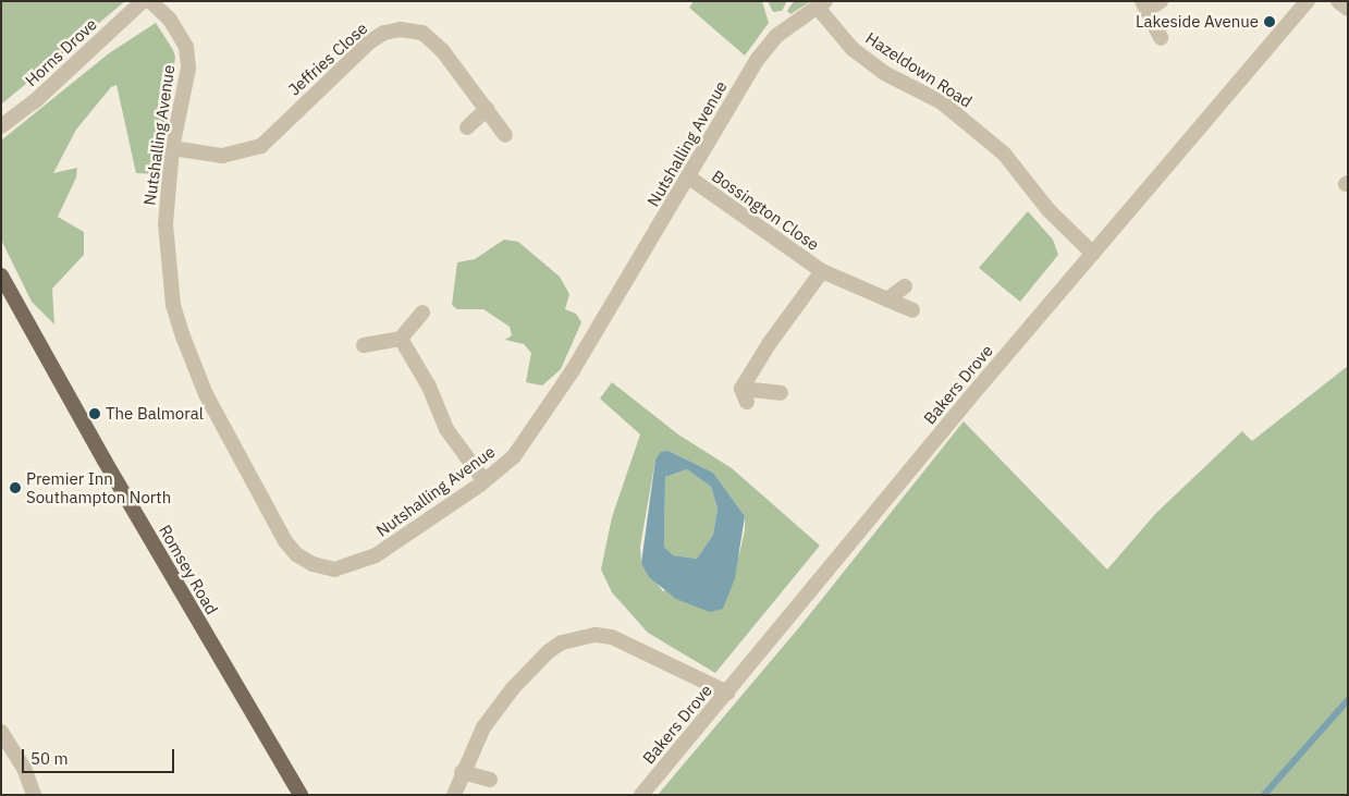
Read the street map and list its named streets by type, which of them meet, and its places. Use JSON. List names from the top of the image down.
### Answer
{
  "streets": {
    "main road": ["Romsey Road"],
    "street": [
      "Horns Drove",
      "Jeffries Close",
      "Hazeldown Road",
      "Nutshalling Avenue",
      "Bossington Close",
      "Bakers Drove"
    ]
  },
  "crossings": [
    ["Jeffries Close", "Nutshalling Avenue"],
    ["Hazeldown Road", "Nutshalling Avenue"],
    ["Hazeldown Road", "Bakers Drove"],
    ["Nutshalling Avenue", "Bossington Close"]
  ],
  "places": ["Lakeside Avenue", "The Balmoral", "Premier Inn Southampton North"],
  "scale_bar": "50 m"
}
